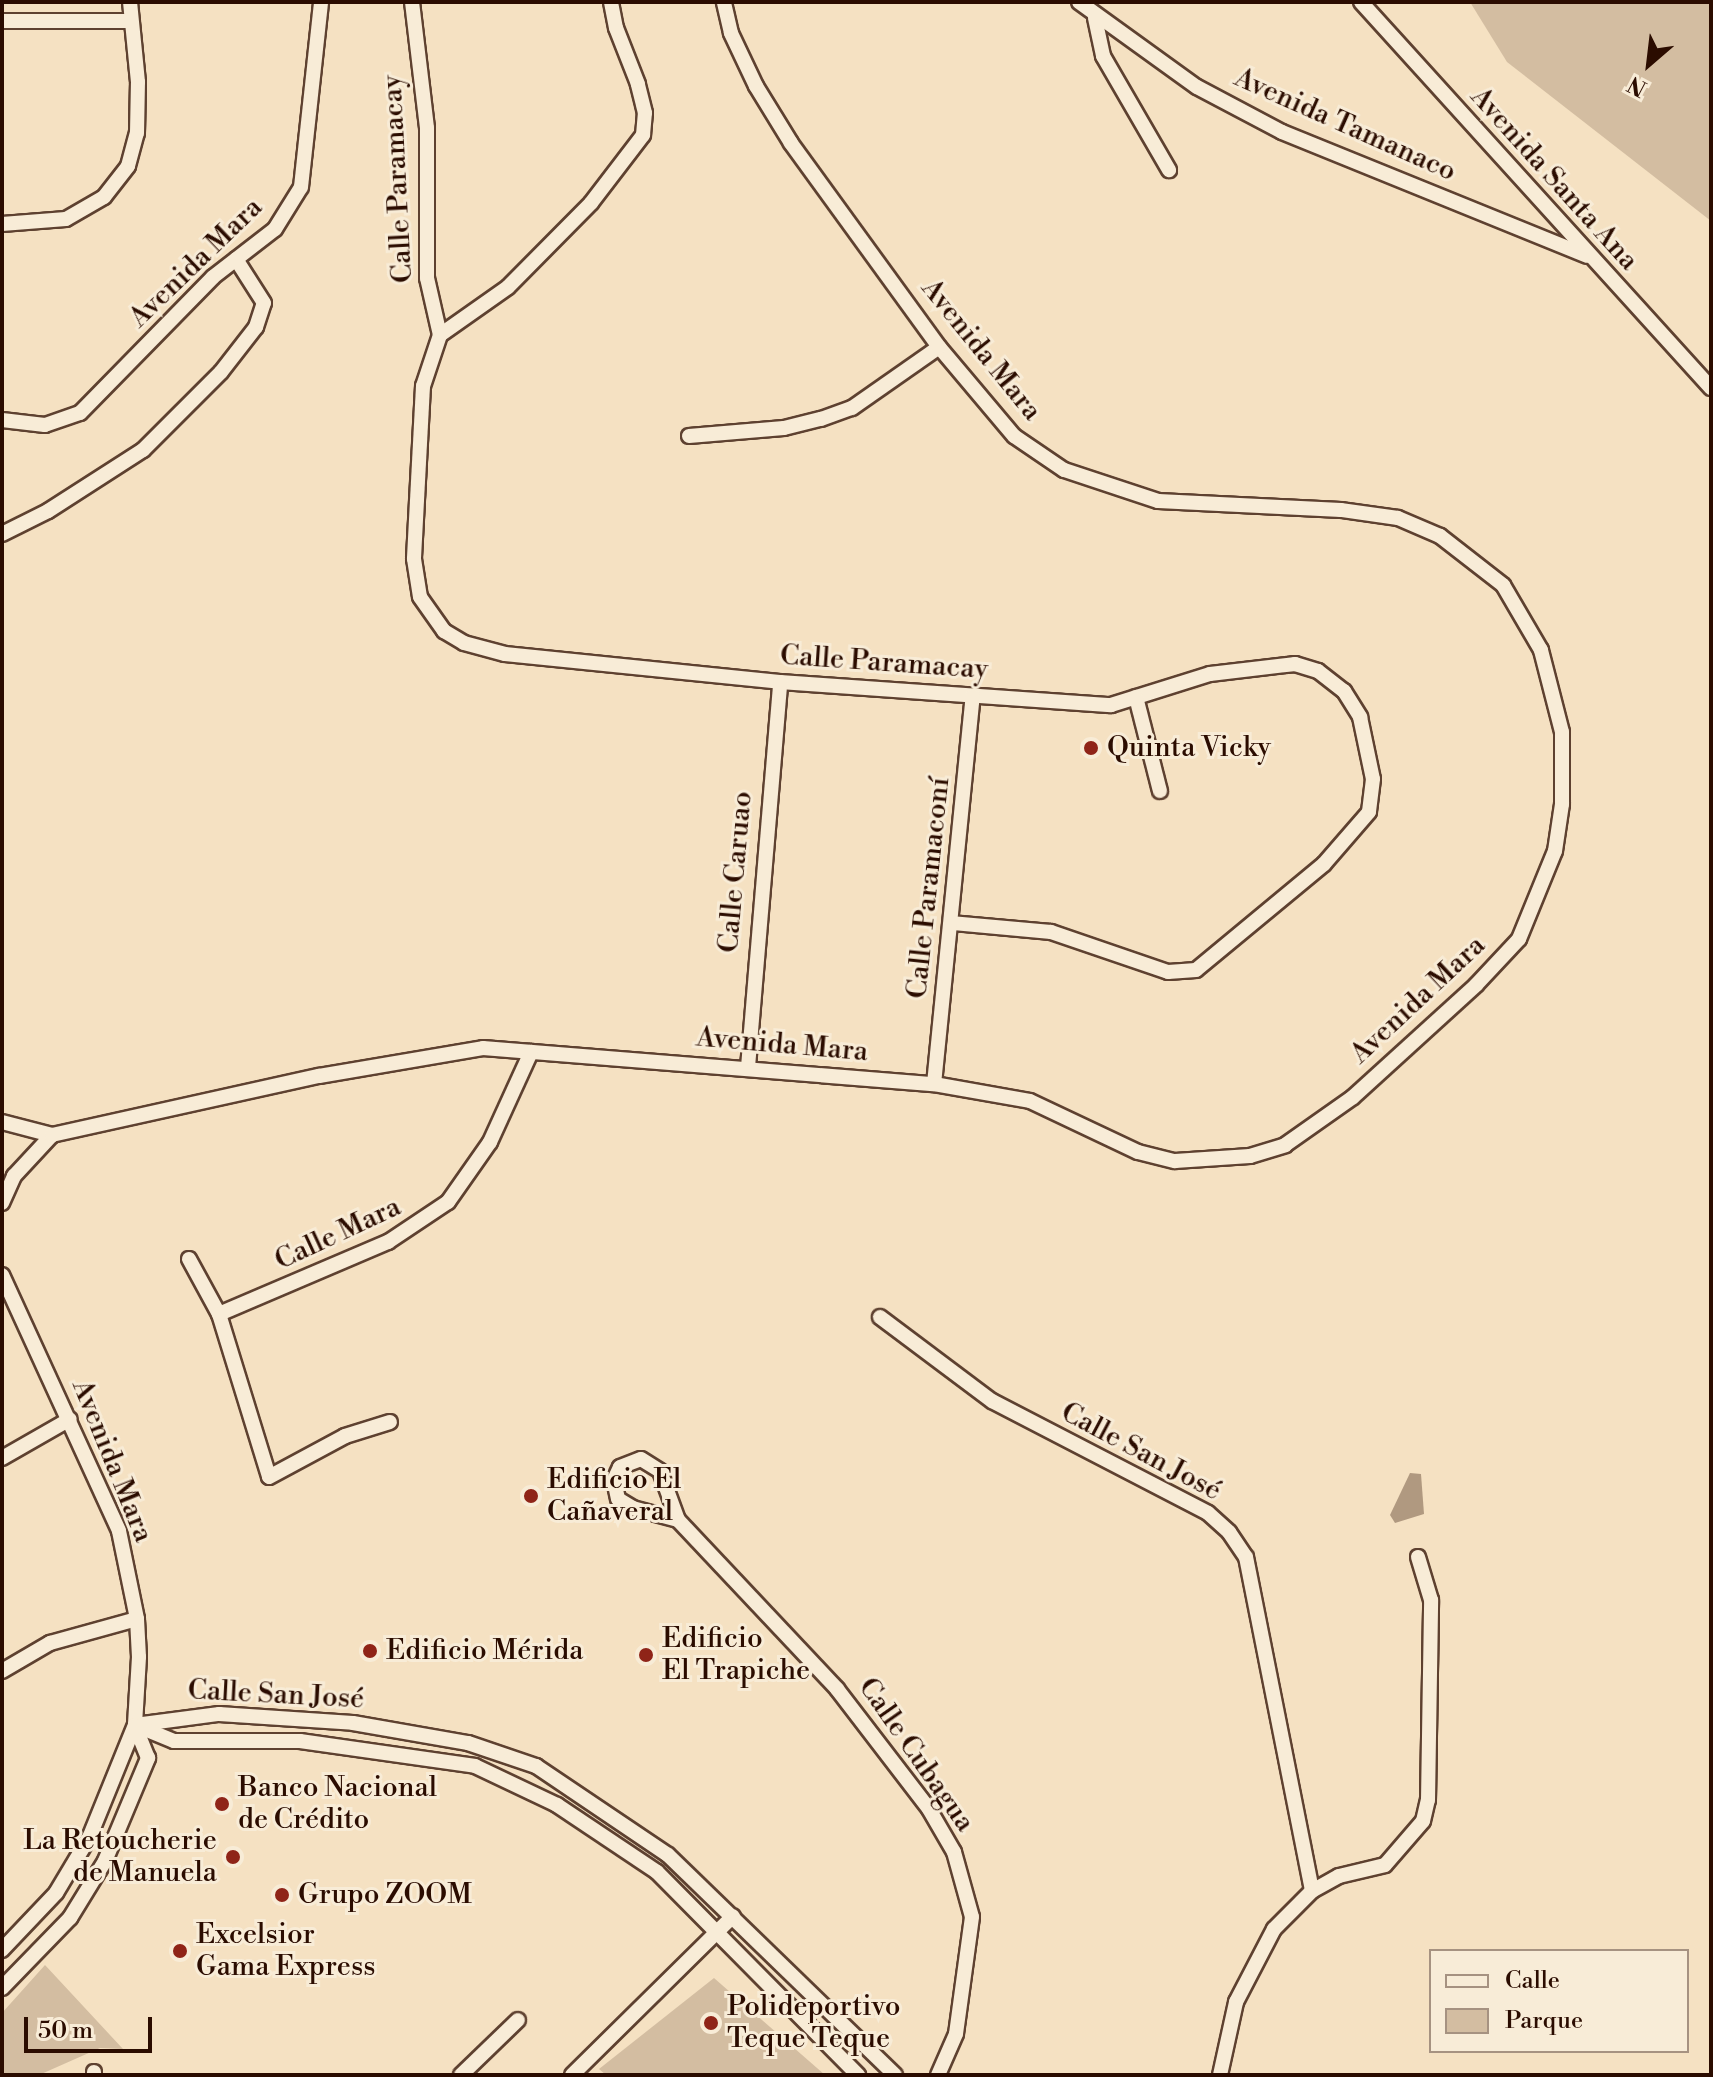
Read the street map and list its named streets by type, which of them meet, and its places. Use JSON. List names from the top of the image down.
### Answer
{
  "streets": {
    "street": [
      "Avenida Tamanaco",
      "Calle Paramacay",
      "Avenida Santa Ana",
      "Avenida Mara",
      "Calle Caruao",
      "Calle Paramaconí",
      "Calle Mara",
      "Calle San José",
      "Calle Cubagua"
    ]
  },
  "crossings": [
    ["Avenida Tamanaco", "Avenida Santa Ana"],
    ["Calle Paramacay", "Calle Caruao"],
    ["Calle Paramacay", "Calle Paramaconí"],
    ["Avenida Mara", "Calle Caruao"],
    ["Avenida Mara", "Calle Paramaconí"],
    ["Avenida Mara", "Calle Mara"],
    ["Avenida Mara", "Calle San José"]
  ],
  "places": [
    "Quinta Vicky",
    "Edificio El Cañaveral",
    "Edificio Mérida",
    "Edificio El Trapiche",
    "Banco Nacional de Crédito",
    "La Retoucherie de Manuela",
    "Grupo ZOOM",
    "Excelsior Gama Express",
    "Polideportivo Teque Teque"
  ],
  "legend": ["Calle", "Parque"],
  "scale_bar": "50 m",
  "north": "bottom left"
}
